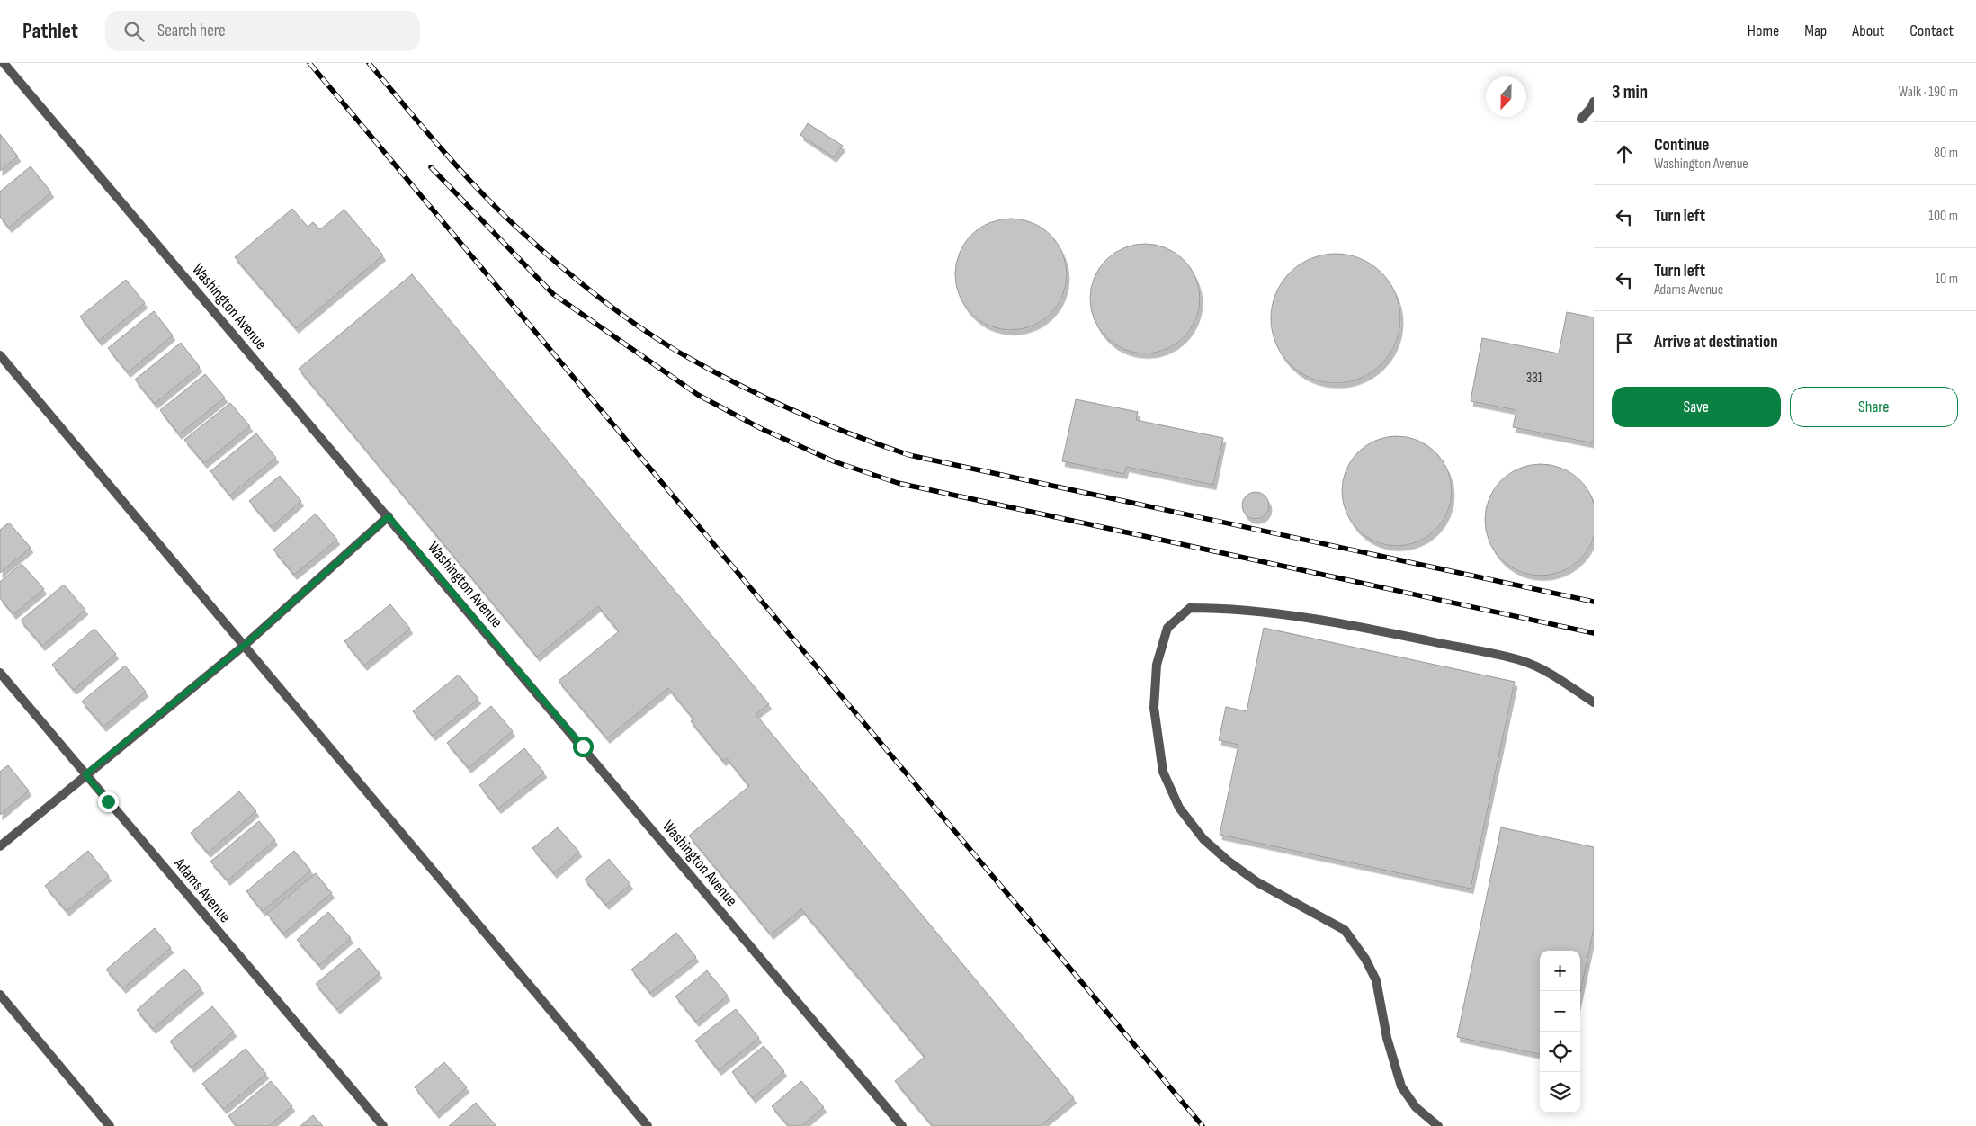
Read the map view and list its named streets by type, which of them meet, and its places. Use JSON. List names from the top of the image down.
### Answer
{
  "streets": {
    "street": ["Washington Avenue", "Adams Avenue"]
  },
  "house_numbers": ["331"],
  "north": "bottom",
  "page": {
    "header": "Pathlet",
    "search": "Search here",
    "nav": [
      "Home",
      "Map",
      "About",
      "Contact"
    ],
    "heading": ["3 min", "Walk · 190 m"],
    "list": [
      ["Continue", "Washington Avenue", "80 m"],
      ["Turn left", "100 m"],
      ["Turn left", "Adams Avenue", "10 m"],
      "Arrive at destination"
    ],
    "buttons": ["Save", "Share"],
    "map_buttons": ["+", "−"]
  }
}
